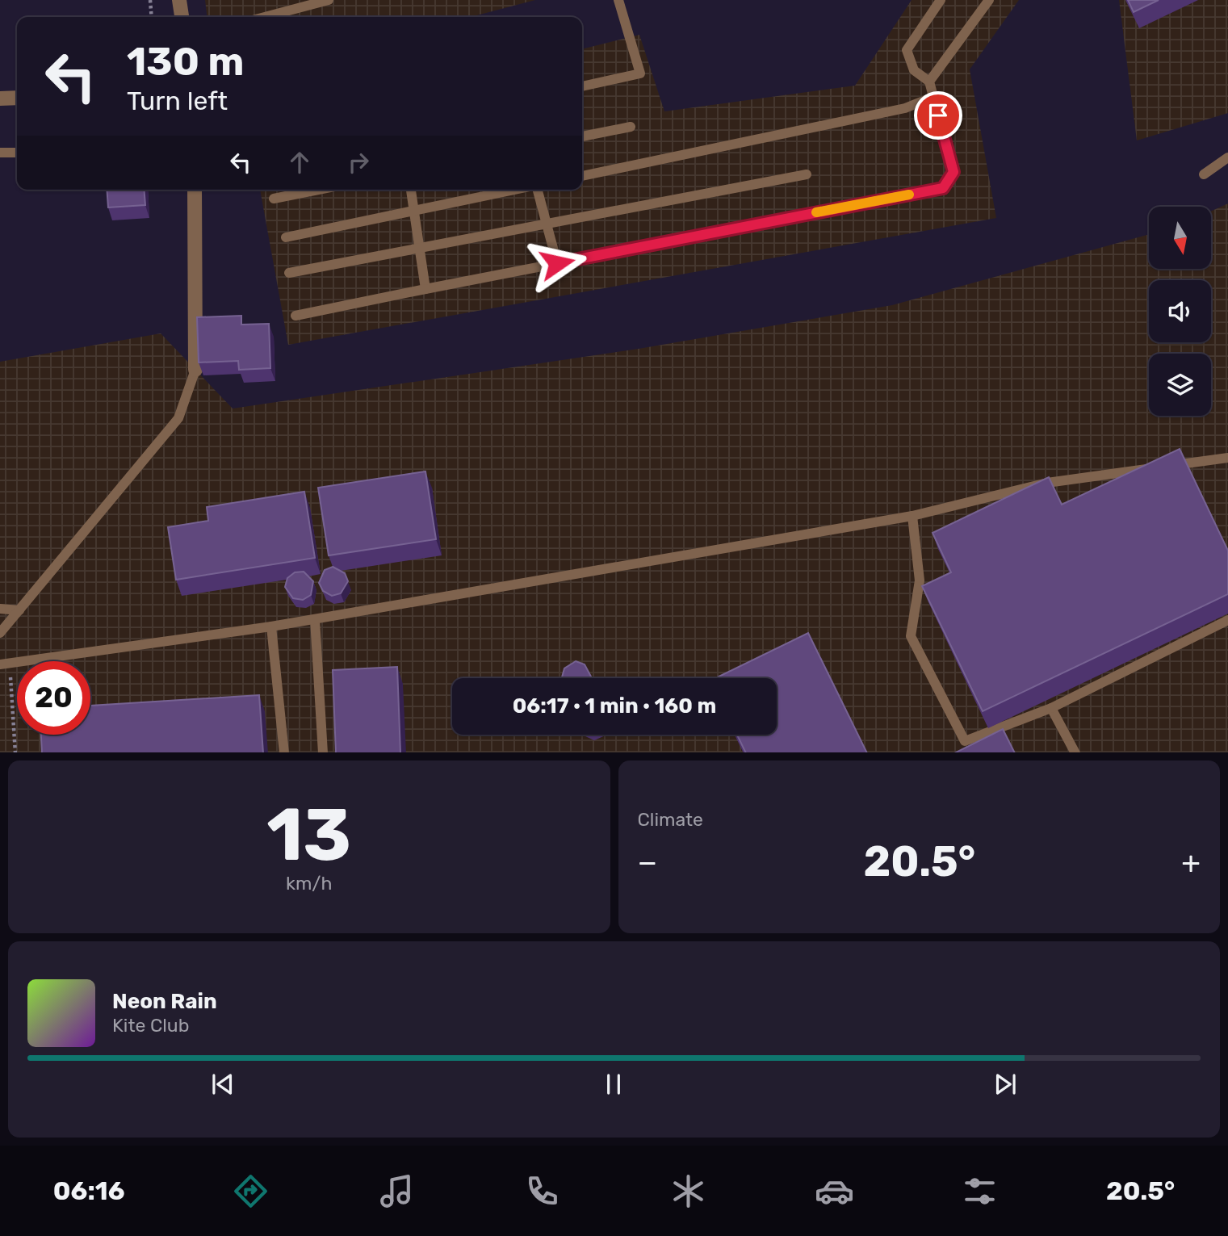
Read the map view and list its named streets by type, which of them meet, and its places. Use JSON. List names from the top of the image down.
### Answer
{
  "north": "bottom",
  "page": {
    "turn": ["130 m", "Turn left"],
    "limit": "20",
    "trip": "06:17 · 1 min · 160 m",
    "tile": [
      ["13", "km/h"],
      "Climate"
    ],
    "heat": ["−", "20.5°", "+"],
    "song": ["Neon Rain", "Kite Club"],
    "tabs": ["06:16", "20.5°"]
  }
}
